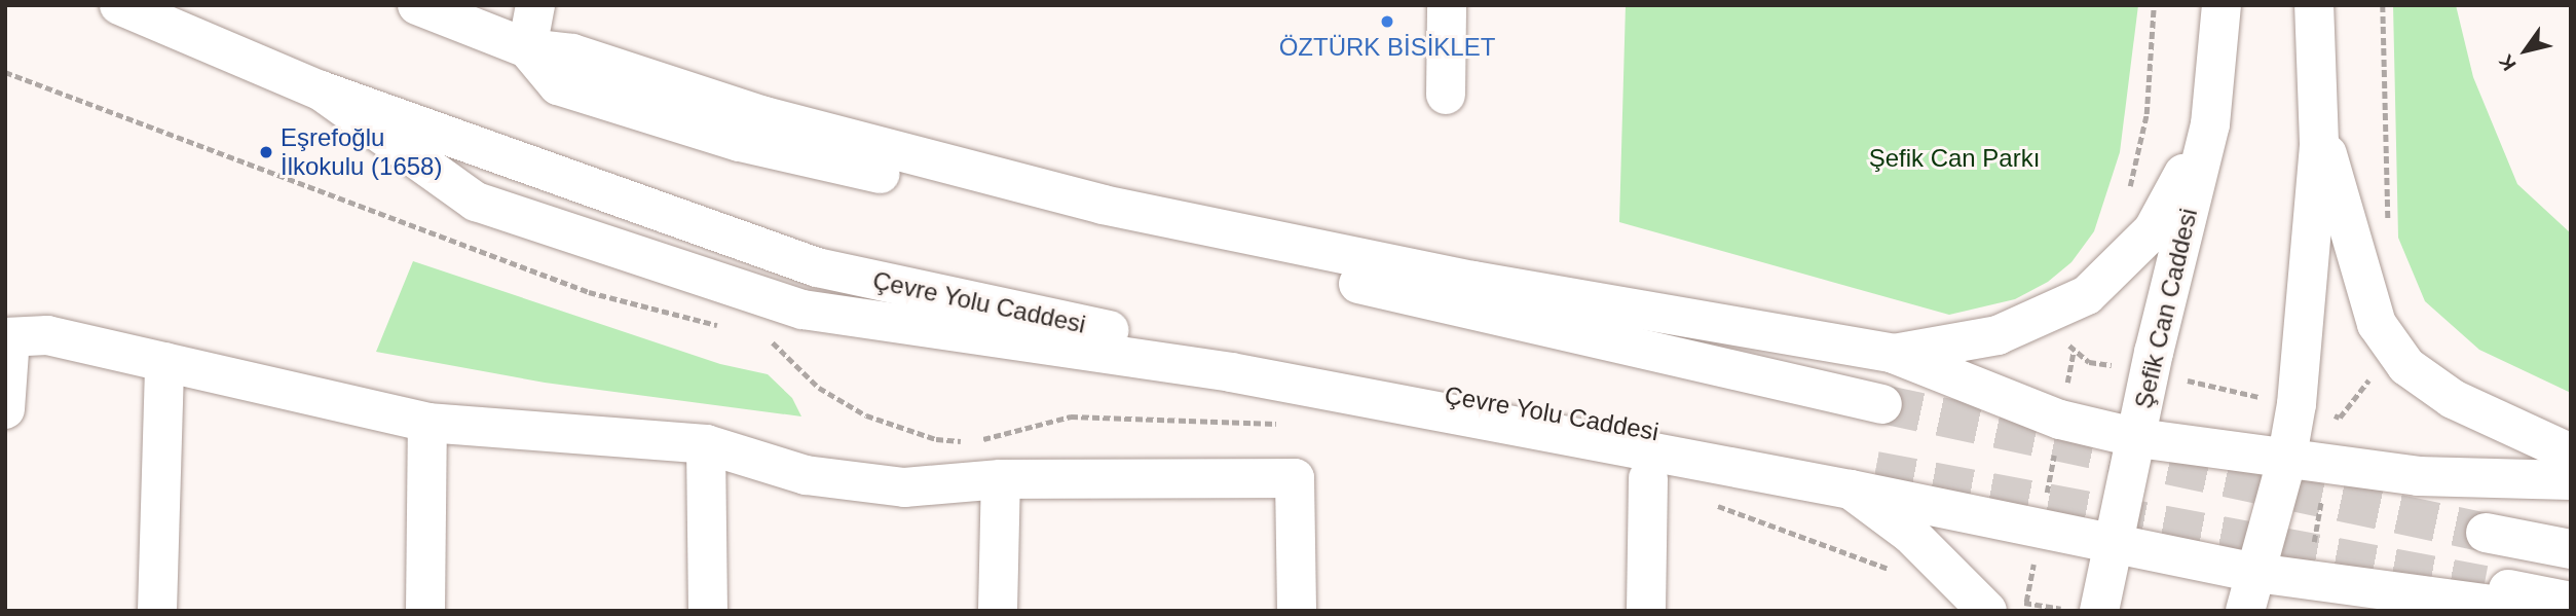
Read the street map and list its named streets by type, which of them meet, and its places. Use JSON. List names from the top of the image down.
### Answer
{
  "streets": {
    "main road": ["Çevre Yolu Caddesi", "Şefik Can Caddesi"]
  },
  "parks": ["Şefik Can Parkı"],
  "places": ["ÖZTÜRK BİSİKLET", "Eşrefoğlu İlkokulu (1658)"],
  "north": "bottom left"
}
